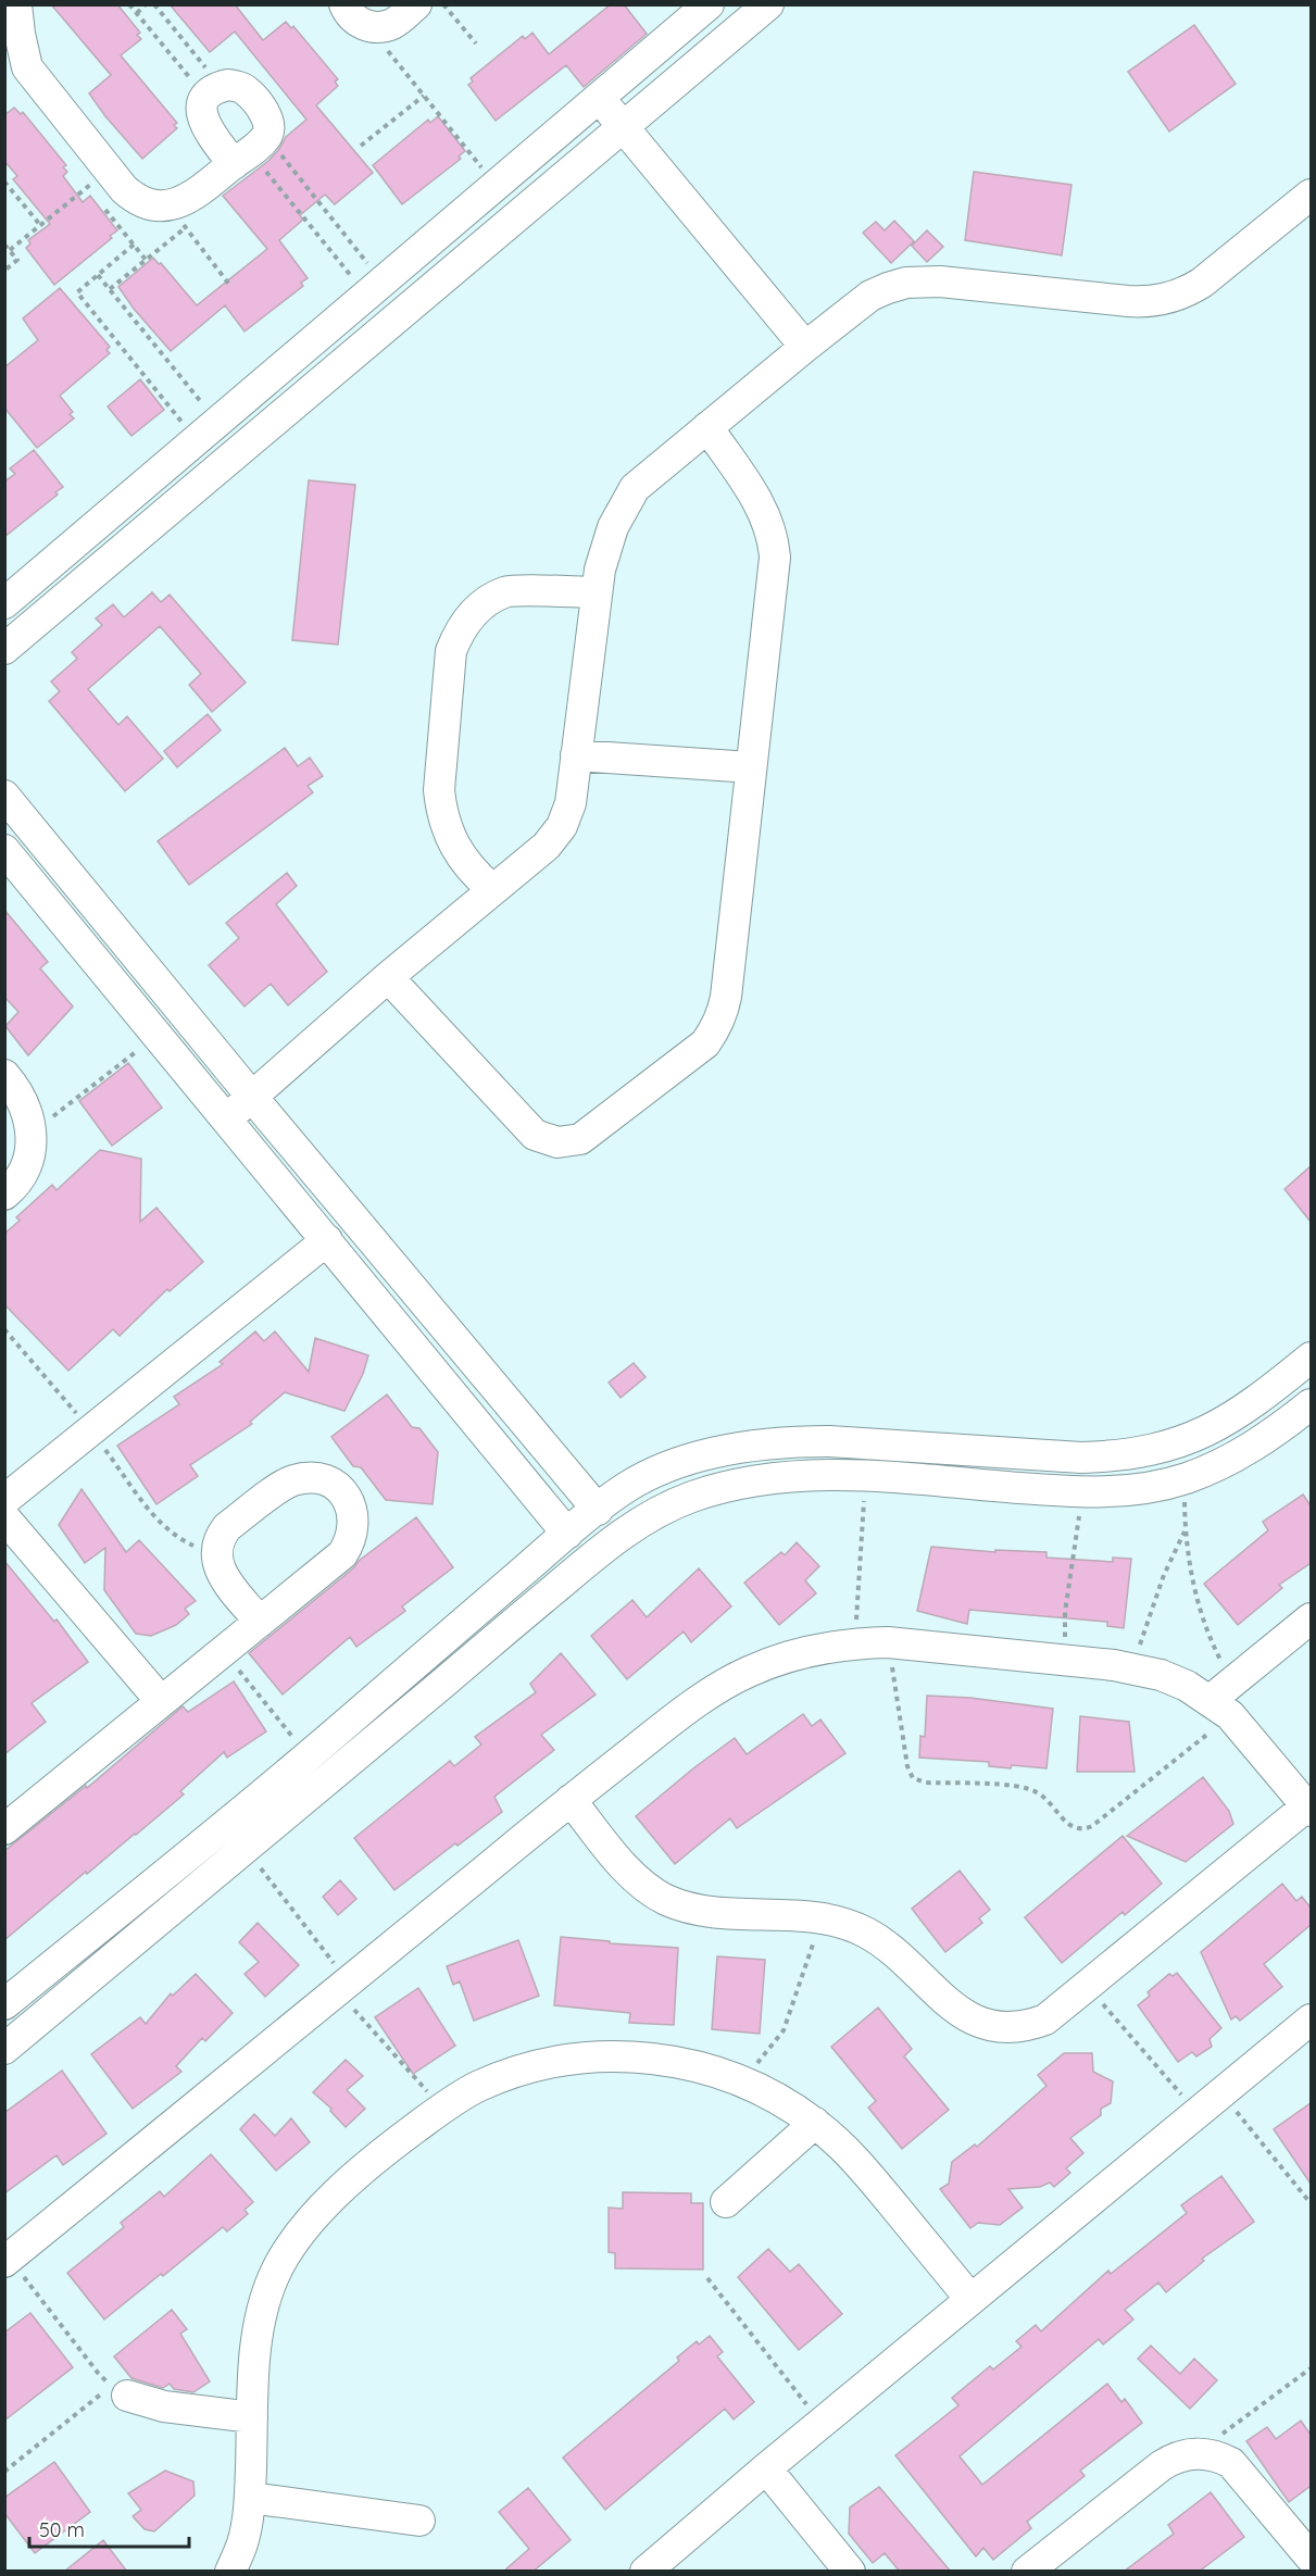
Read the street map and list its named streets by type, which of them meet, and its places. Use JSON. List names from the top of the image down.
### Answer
{
  "scale_bar": "50 m"
}
